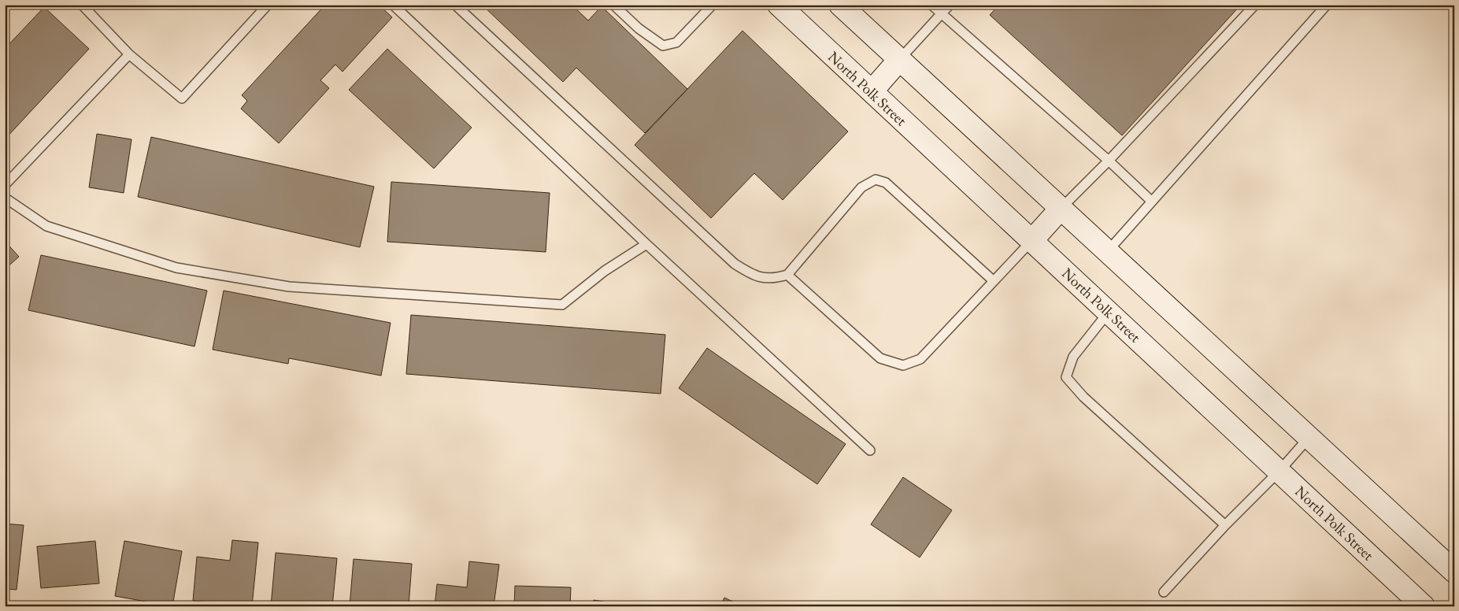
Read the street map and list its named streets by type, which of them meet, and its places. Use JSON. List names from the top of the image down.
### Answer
{
  "streets": {
    "main road": ["North Polk Street"]
  }
}
